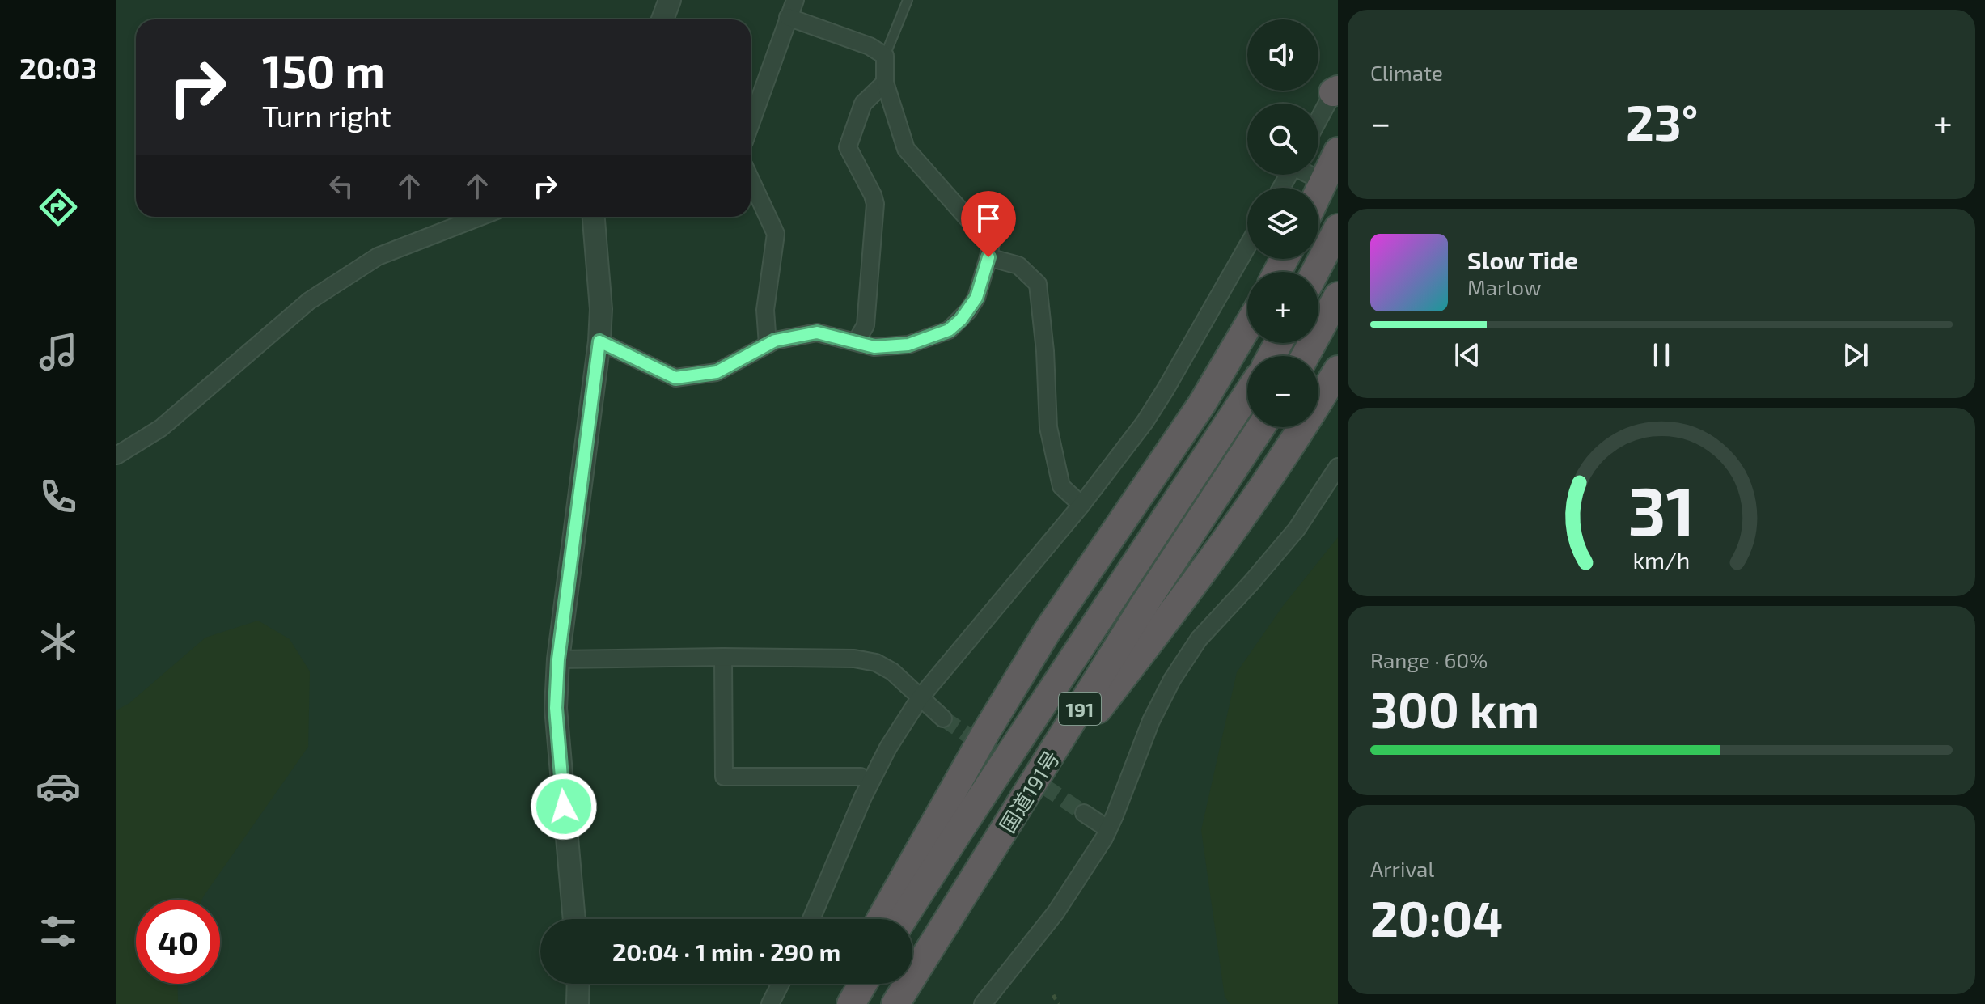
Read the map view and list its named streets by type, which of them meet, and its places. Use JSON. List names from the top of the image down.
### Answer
{
  "streets": {
    "highway": ["191", "国道191号"]
  },
  "page": {
    "tabs": "20:03",
    "tile": [
      "Climate",
      ["Range · 60%", "300 km"],
      ["Arrival", "20:04"]
    ],
    "map_buttons": ["+", "−"],
    "turn": ["150 m", "Turn right"],
    "heat": ["−", "23°", "+"],
    "song": ["Slow Tide", "Marlow"],
    "limit": "40",
    "trip": "20:04 · 1 min · 290 m",
    "gauge": ["31", "km/h"]
  }
}
